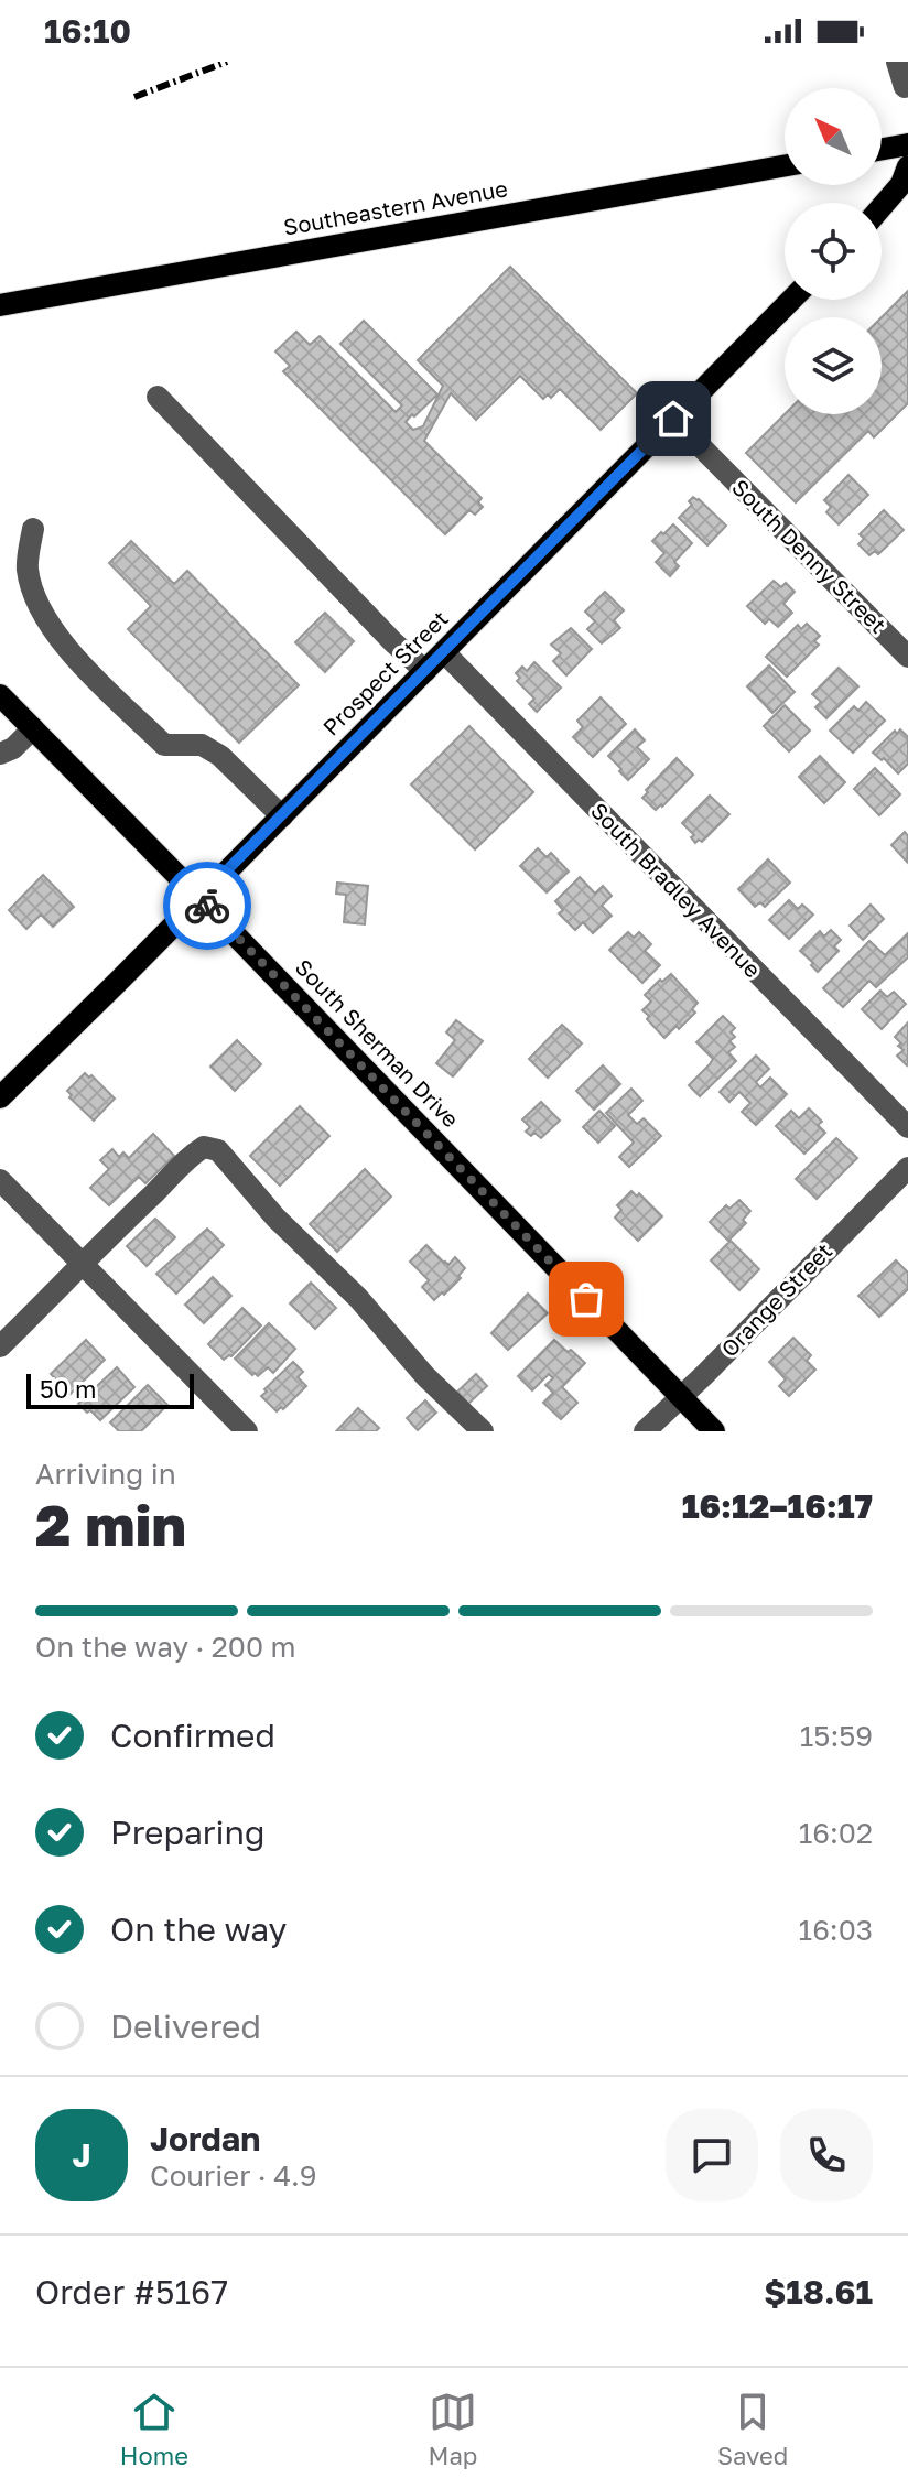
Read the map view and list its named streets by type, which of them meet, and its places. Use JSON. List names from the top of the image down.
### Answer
{
  "streets": {
    "main road": ["Southeastern Avenue", "Prospect Street", "South Sherman Drive"],
    "street": ["South Denny Street", "South Bradley Avenue", "Orange Street"]
  },
  "crossings": [
    ["South Denny Street", "Prospect Street"],
    ["Prospect Street", "South Bradley Avenue"],
    ["Prospect Street", "South Sherman Drive"],
    ["South Sherman Drive", "Orange Street"]
  ],
  "scale_bar": "50 m",
  "north": "top left",
  "page": {
    "status": "16:10",
    "scale": "50 m",
    "heading": ["2 min", "Arriving in", "16:12–16:17"],
    "panel": [
      "Jordan",
      "Courier · 4.9",
      "Order #5167",
      "$18.61"
    ],
    "bar": "On the way · 200 m",
    "list": [
      ["Confirmed", "15:59"],
      ["Preparing", "16:02"],
      ["On the way", "16:03"],
      "Delivered"
    ],
    "round": "J",
    "tabs": ["Home", "Map", "Saved"]
  }
}
